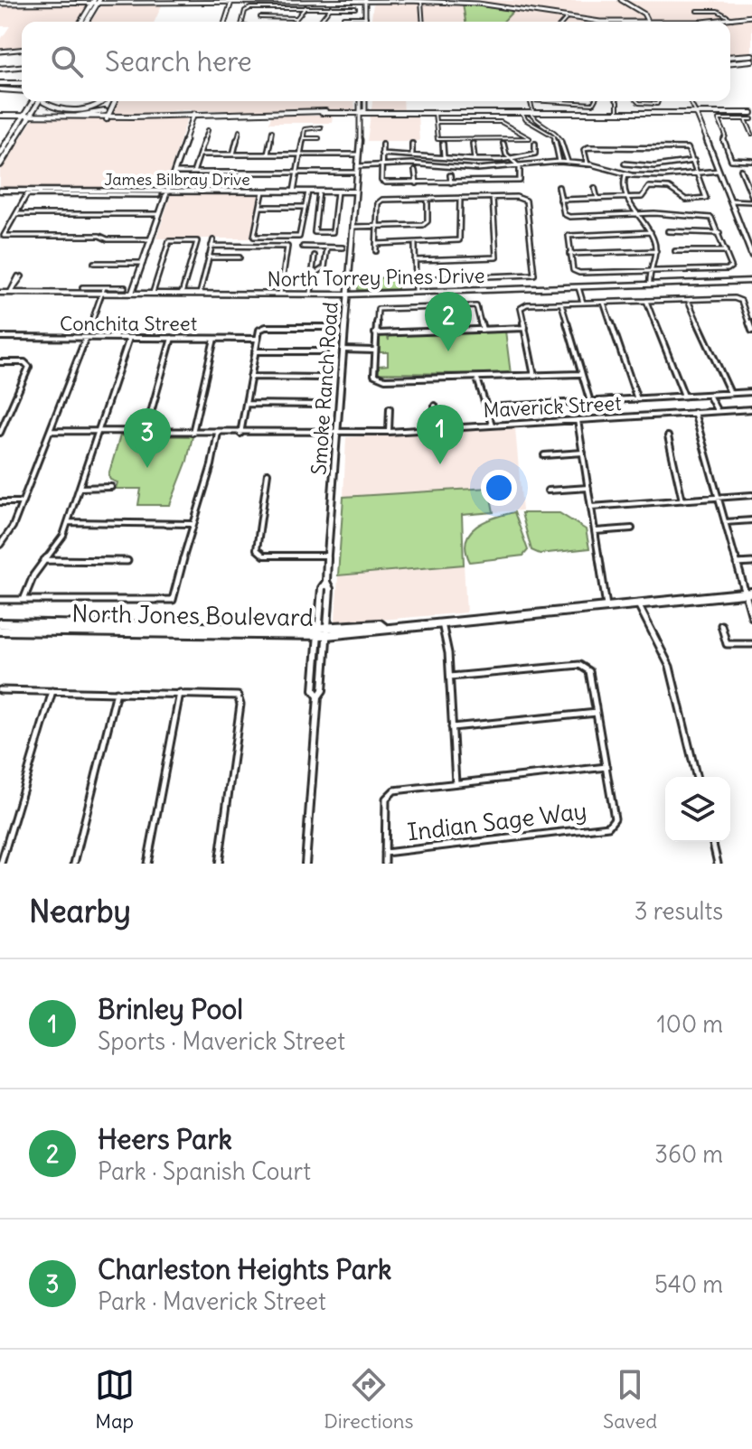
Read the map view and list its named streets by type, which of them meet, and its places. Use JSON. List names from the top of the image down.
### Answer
{
  "streets": {
    "main road": [
      "James Bilbray Drive",
      "North Torrey Pines Drive",
      "Smoke Ranch Road",
      "North Jones Boulevard"
    ],
    "street": ["Conchita Street", "Maverick Street", "Indian Sage Way"]
  },
  "crossings": [
    ["James Bilbray Drive", "Smoke Ranch Road"],
    ["North Torrey Pines Drive", "Smoke Ranch Road"],
    ["Smoke Ranch Road", "Maverick Street"],
    ["Smoke Ranch Road", "North Jones Boulevard"]
  ],
  "page": {
    "search": "Search here",
    "pins": ["2", "1", "3"],
    "heading": ["Nearby", "3 results"],
    "list": [
      {
        "mark": "1",
        "name": "Brinley Pool",
        "note": "Sports · Maverick Street",
        "value": "100 m"
      },
      {
        "mark": "2",
        "name": "Heers Park",
        "note": "Park · Spanish Court",
        "value": "360 m"
      },
      {
        "mark": "3",
        "name": "Charleston Heights Park",
        "note": "Park · Maverick Street",
        "value": "540 m"
      }
    ],
    "nav": ["Map", "Directions", "Saved"]
  }
}
